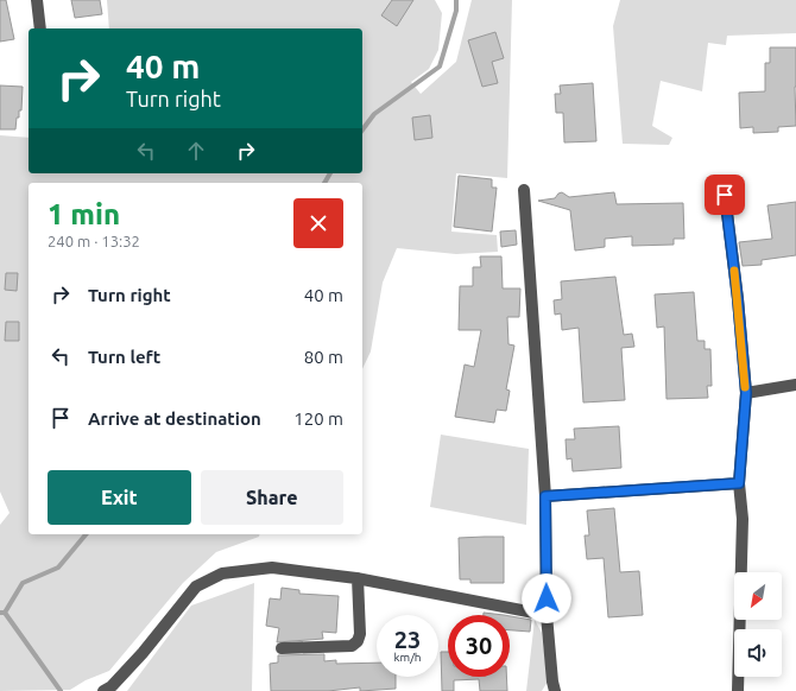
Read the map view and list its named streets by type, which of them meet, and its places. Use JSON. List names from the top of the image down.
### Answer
{
  "north": "bottom left",
  "page": {
    "turn": ["40 m", "Turn right"],
    "heading": ["1 min", "240 m · 13:32"],
    "list": [
      {
        "name": "Turn right",
        "value": "40 m"
      },
      {
        "name": "Turn left",
        "value": "80 m"
      },
      {
        "name": "Arrive at destination",
        "value": "120 m"
      }
    ],
    "buttons": ["Exit", "Share"],
    "speed": "23 km/h",
    "limit": "30"
  }
}
